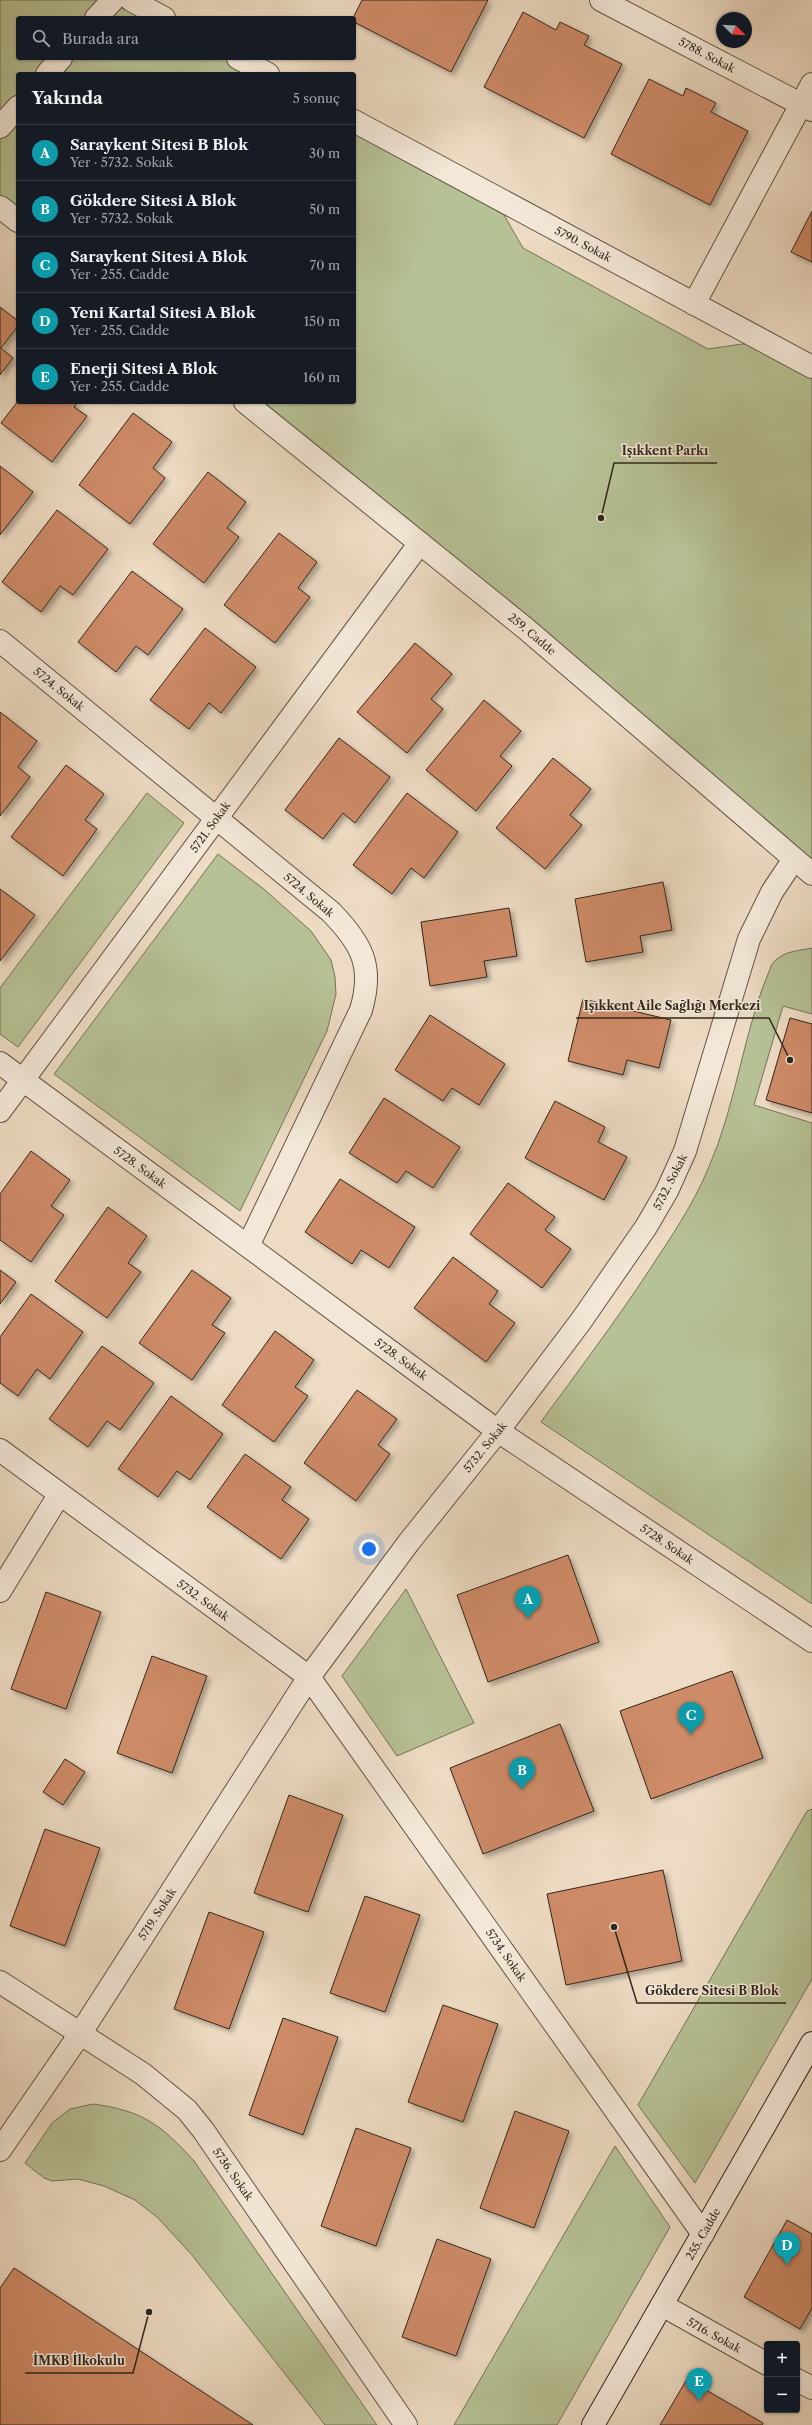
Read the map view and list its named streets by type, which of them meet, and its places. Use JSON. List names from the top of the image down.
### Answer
{
  "streets": {
    "street": [
      "5788. Sokak",
      "5790. Sokak",
      "259. Cadde",
      "5724. Sokak",
      "5721. Sokak",
      "5728. Sokak",
      "5732. Sokak",
      "5719. Sokak",
      "5734. Sokak",
      "5736. Sokak",
      "255. Cadde",
      "5716. Sokak"
    ]
  },
  "crossings": [
    ["259. Cadde", "5721. Sokak"],
    ["259. Cadde", "5732. Sokak"],
    ["5724. Sokak", "5721. Sokak"],
    ["5724. Sokak", "5728. Sokak"],
    ["5721. Sokak", "5728. Sokak"],
    ["5728. Sokak", "5732. Sokak"],
    ["5732. Sokak", "5719. Sokak"],
    ["5732. Sokak", "5734. Sokak"],
    ["5719. Sokak", "5734. Sokak"],
    ["5719. Sokak", "5736. Sokak"],
    ["5734. Sokak", "255. Cadde"],
    ["255. Cadde", "5716. Sokak"]
  ],
  "places": [
    "Işıkkent Parkı",
    "Işıkkent Aile Sağlığı Merkezi",
    "Gökdere Sitesi B Blok",
    "İMKB İlkokulu"
  ],
  "north": "bottom right",
  "page": {
    "search": "Burada ara",
    "heading": ["Yakında", "5 sonuç"],
    "list": [
      {
        "mark": "A",
        "name": "Saraykent Sitesi B Blok",
        "note": "Yer · 5732. Sokak",
        "value": "30 m"
      },
      {
        "mark": "B",
        "name": "Gökdere Sitesi A Blok",
        "note": "Yer · 5732. Sokak",
        "value": "50 m"
      },
      {
        "mark": "C",
        "name": "Saraykent Sitesi A Blok",
        "note": "Yer · 255. Cadde",
        "value": "70 m"
      },
      {
        "mark": "D",
        "name": "Yeni Kartal Sitesi A Blok",
        "note": "Yer · 255. Cadde",
        "value": "150 m"
      },
      {
        "mark": "E",
        "name": "Enerji Sitesi A Blok",
        "note": "Yer · 255. Cadde",
        "value": "160 m"
      }
    ],
    "pins": [
      "A",
      "C",
      "B",
      "D",
      "E"
    ],
    "map_buttons": ["+", "−"]
  }
}
